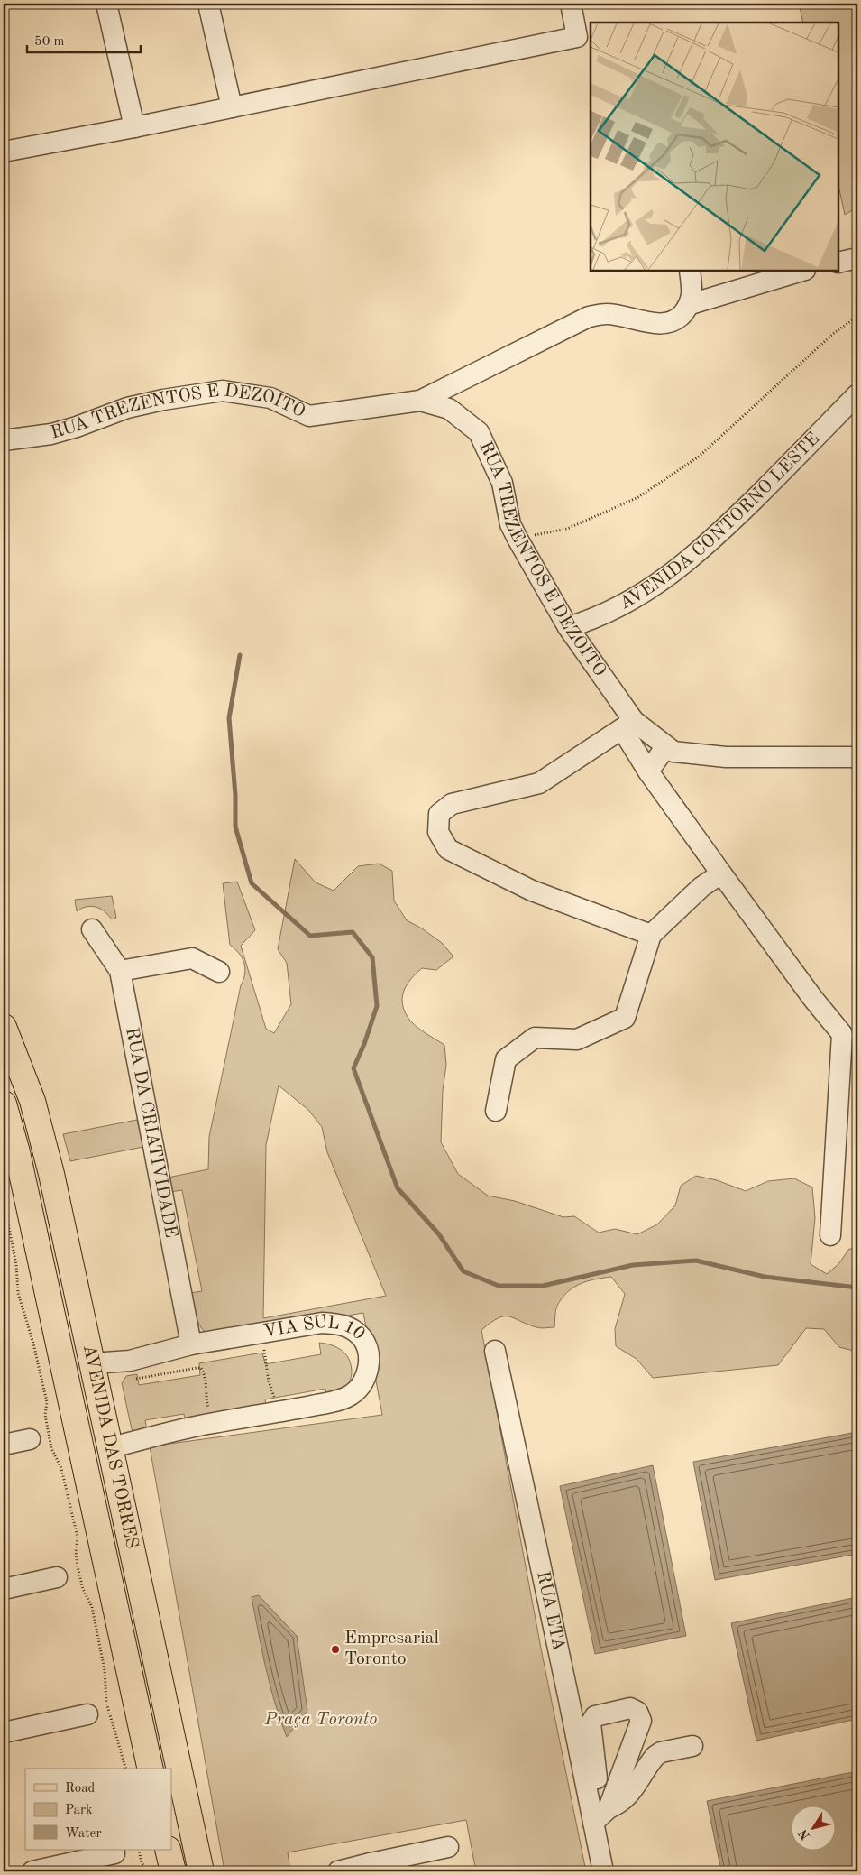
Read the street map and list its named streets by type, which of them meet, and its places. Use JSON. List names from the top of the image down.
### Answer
{
  "streets": {
    "main road": ["AVENIDA DAS TORRES"],
    "street": [
      "RUA TREZENTOS E DEZOITO",
      "AVENIDA CONTORNO LESTE",
      "RUA DA CRIATIVIDADE",
      "VIA SUL 10",
      "RUA ETA"
    ]
  },
  "crossings": [
    ["RUA TREZENTOS E DEZOITO", "AVENIDA CONTORNO LESTE"],
    ["RUA DA CRIATIVIDADE", "VIA SUL 10"],
    ["VIA SUL 10", "AVENIDA DAS TORRES"]
  ],
  "parks": ["Praça Toronto"],
  "places": ["Empresarial Toronto"],
  "legend": ["Road", "Park", "Water"],
  "scale_bar": "50 m",
  "north": "bottom left"
}
